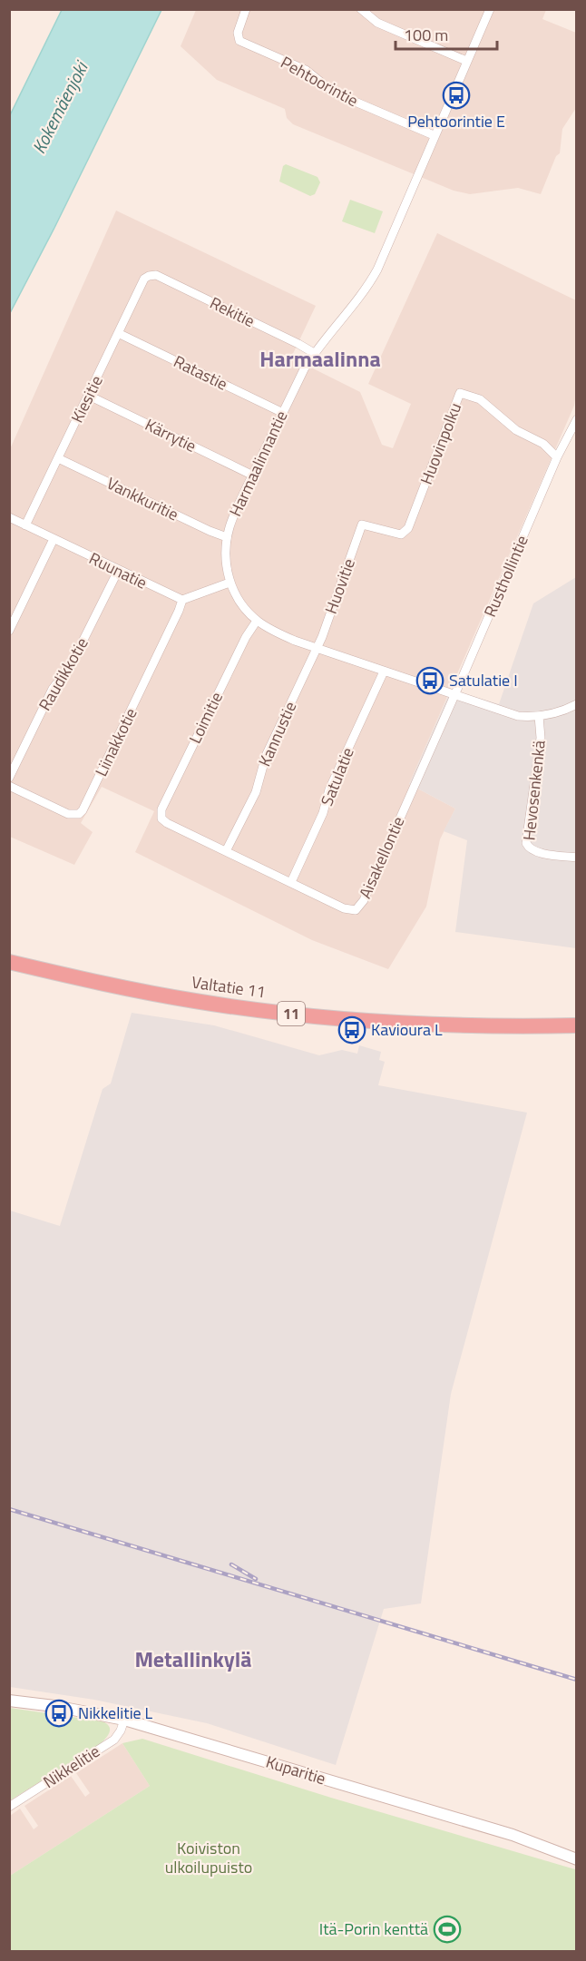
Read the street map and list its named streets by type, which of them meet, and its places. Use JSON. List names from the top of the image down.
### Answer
{
  "streets": {
    "highway": ["Valtatie 11", "11"],
    "street": [
      "Pehtoorintie",
      "Rekitie",
      "Ratastie",
      "Kiesitie",
      "Kärrytie",
      "Huovinpolku",
      "Harmaalinnantie",
      "Vankkuritie",
      "Ruunatie",
      "Rusthollintie",
      "Huovitie",
      "Raudikkotie",
      "Loimitie",
      "Kannustie",
      "Liinakkotie",
      "Satulatie",
      "Hevosenkenkä",
      "Aisakellontie",
      "Nikkelitie",
      "Kuparitie"
    ]
  },
  "crossings": [
    ["Pehtoorintie", "Harmaalinnantie"],
    ["Rekitie", "Kiesitie"],
    ["Rekitie", "Harmaalinnantie"],
    ["Ratastie", "Kiesitie"],
    ["Ratastie", "Harmaalinnantie"],
    ["Kiesitie", "Kärrytie"],
    ["Kiesitie", "Vankkuritie"],
    ["Kiesitie", "Ruunatie"],
    ["Kärrytie", "Harmaalinnantie"],
    ["Huovinpolku", "Rusthollintie"],
    ["Huovinpolku", "Huovitie"],
    ["Harmaalinnantie", "Vankkuritie"],
    ["Harmaalinnantie", "Rusthollintie"],
    ["Harmaalinnantie", "Huovitie"],
    ["Harmaalinnantie", "Loimitie"],
    ["Harmaalinnantie", "Kannustie"],
    ["Harmaalinnantie", "Satulatie"],
    ["Harmaalinnantie", "Hevosenkenkä"],
    ["Harmaalinnantie", "Aisakellontie"],
    ["Ruunatie", "Raudikkotie"],
    ["Ruunatie", "Liinakkotie"],
    ["Rusthollintie", "Aisakellontie"],
    ["Huovitie", "Kannustie"],
    ["Loimitie", "Aisakellontie"],
    ["Kannustie", "Aisakellontie"],
    ["Satulatie", "Aisakellontie"],
    ["Nikkelitie", "Kuparitie"]
  ],
  "districts": ["Harmaalinna", "Metallinkylä"],
  "water": ["Kokemäenjoki"],
  "parks": ["Koiviston ulkoilupuisto"],
  "places": {
    "bus stop": [
      "Pehtoorintie E",
      "Satulatie I",
      "Kavioura L",
      "Nikkelitie L"
    ],
    "sports": ["Itä-Porin kenttä"]
  },
  "scale_bar": "100 m"
}
